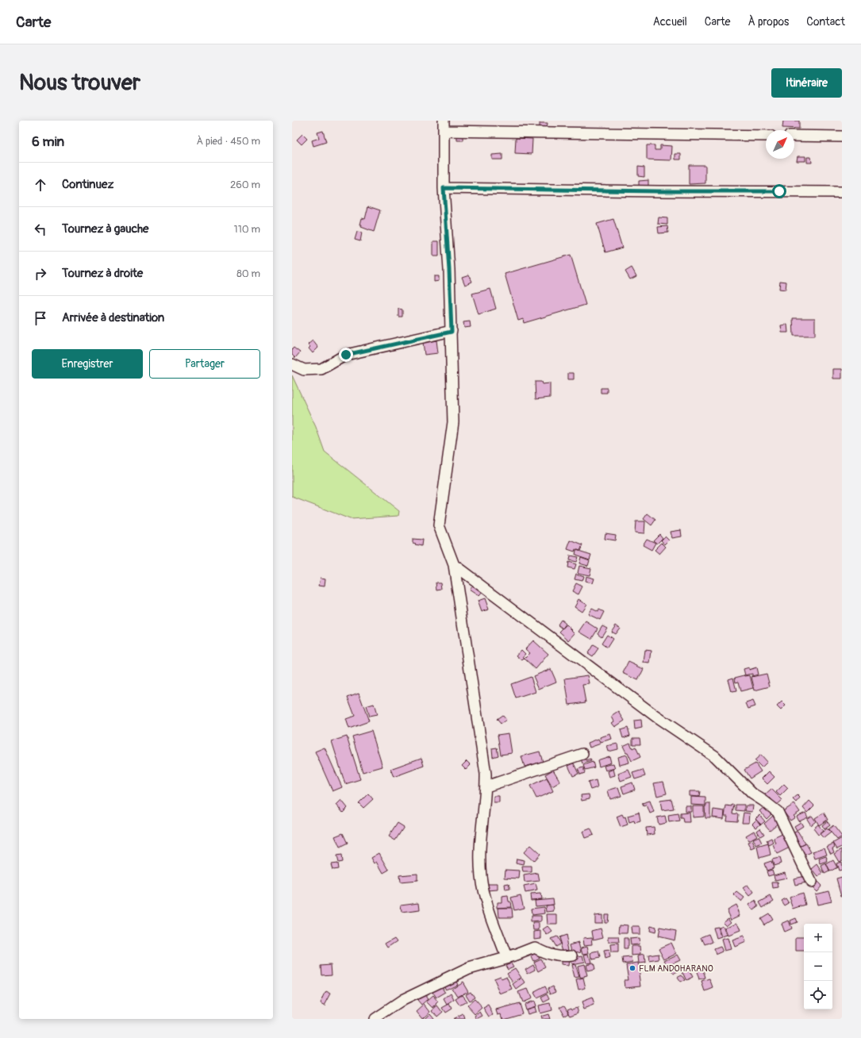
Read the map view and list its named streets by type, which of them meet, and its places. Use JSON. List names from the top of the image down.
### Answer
{
  "places": ["FLM ANDOHARANO"],
  "north": "top right",
  "page": {
    "header": "Carte",
    "nav": [
      "Accueil",
      "Carte",
      "À propos",
      "Contact"
    ],
    "buttons": [
      "Itinéraire",
      ["Enregistrer", "Partager"]
    ],
    "title": "Nous trouver",
    "heading": ["6 min", "À pied · 450 m"],
    "list": [
      ["Continuez", "260 m"],
      ["Tournez à gauche", "110 m"],
      ["Tournez à droite", "80 m"],
      "Arrivée à destination"
    ],
    "map_buttons": ["+", "−"]
  }
}
